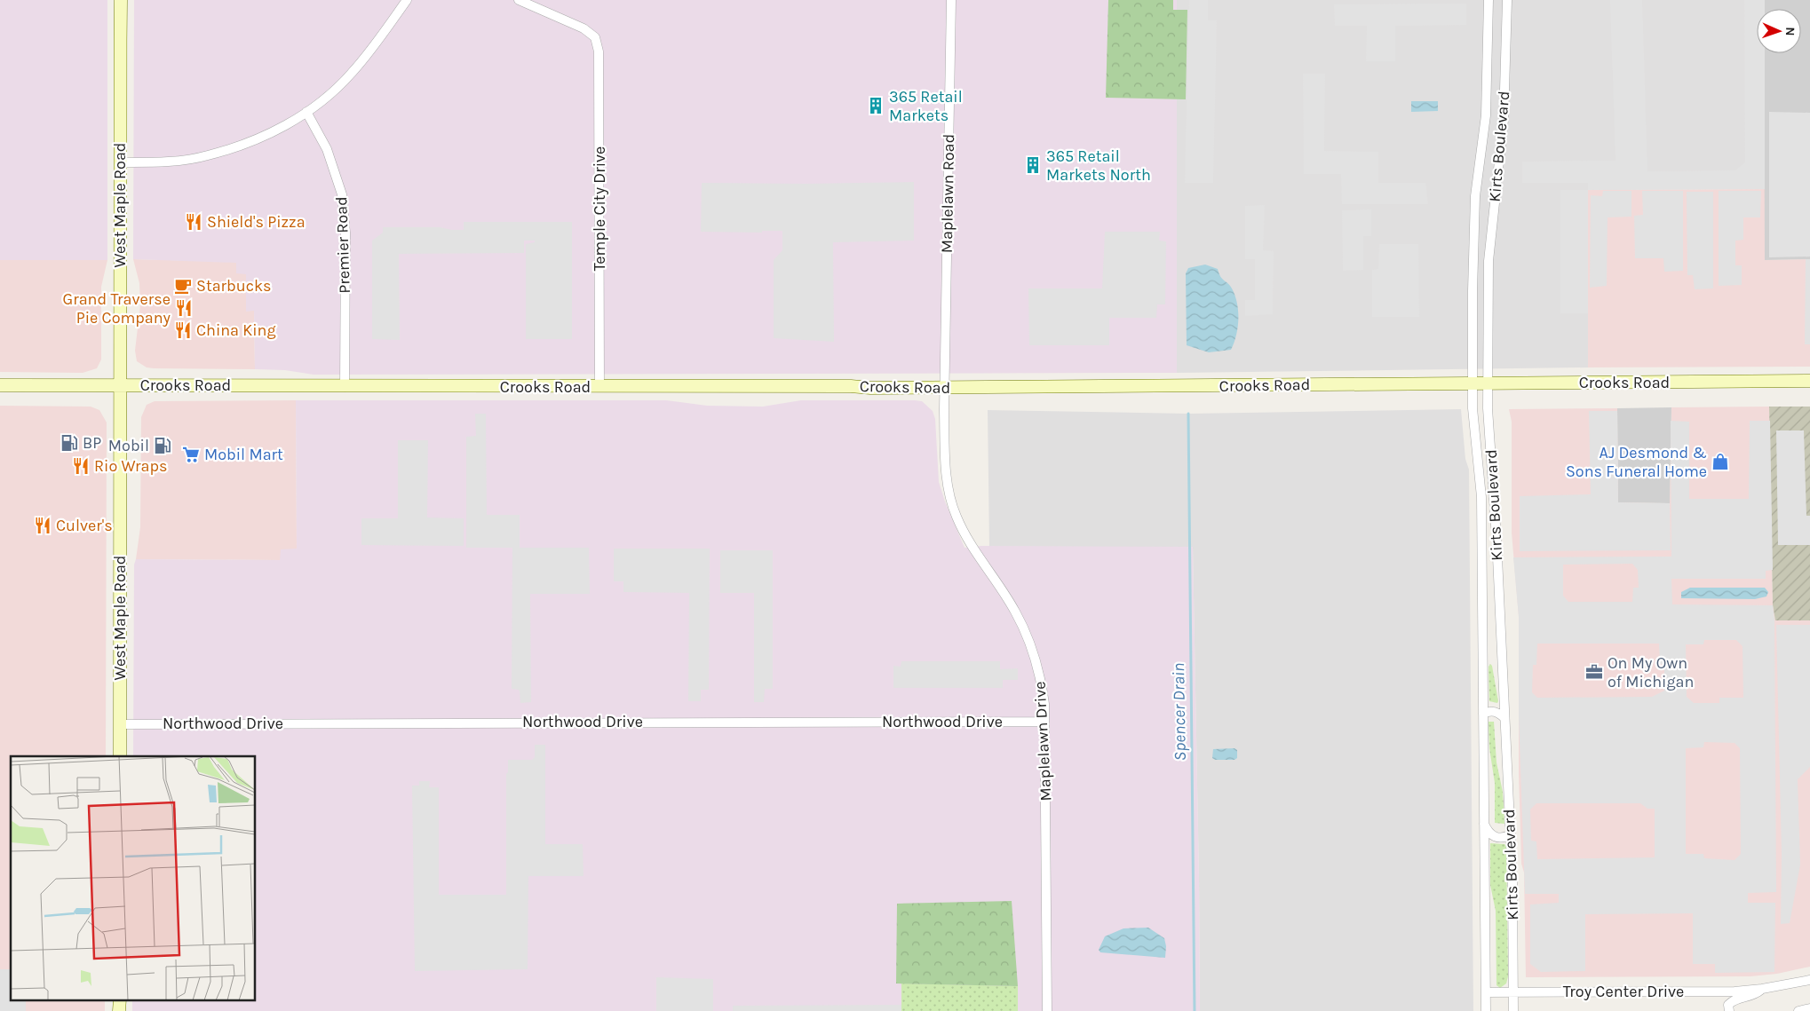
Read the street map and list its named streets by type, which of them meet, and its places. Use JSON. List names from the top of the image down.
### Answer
{
  "streets": {
    "main road": ["West Maple Road", "Crooks Road"],
    "street": [
      "Kirts Boulevard",
      "Maplelawn Road",
      "Temple City Drive",
      "Premier Road",
      "Northwood Drive",
      "Maplelawn Drive",
      "Troy Center Drive"
    ]
  },
  "crossings": [
    ["Kirts Boulevard", "Crooks Road"],
    ["Kirts Boulevard", "Troy Center Drive"],
    ["Maplelawn Road", "Crooks Road"],
    ["Maplelawn Road", "Maplelawn Drive"],
    ["West Maple Road", "Crooks Road"],
    ["West Maple Road", "Northwood Drive"],
    ["Temple City Drive", "Crooks Road"],
    ["Premier Road", "Crooks Road"],
    ["Crooks Road", "Maplelawn Drive"],
    ["Northwood Drive", "Maplelawn Drive"]
  ],
  "water": ["Spencer Drain"],
  "places": {
    "building": ["365 Retail Markets", "365 Retail Markets North"],
    "restaurant": [
      "Shield's Pizza",
      "Grand Traverse Pie Company",
      "China King",
      "Rio Wraps",
      "Culver's"
    ],
    "cafe": ["Starbucks"],
    "fuel station": ["BP", "Mobil"],
    "supermarket": ["Mobil Mart"],
    "shop": ["AJ Desmond & Sons Funeral Home"],
    "office": ["On My Own of Michigan"]
  },
  "north": "right"
}
